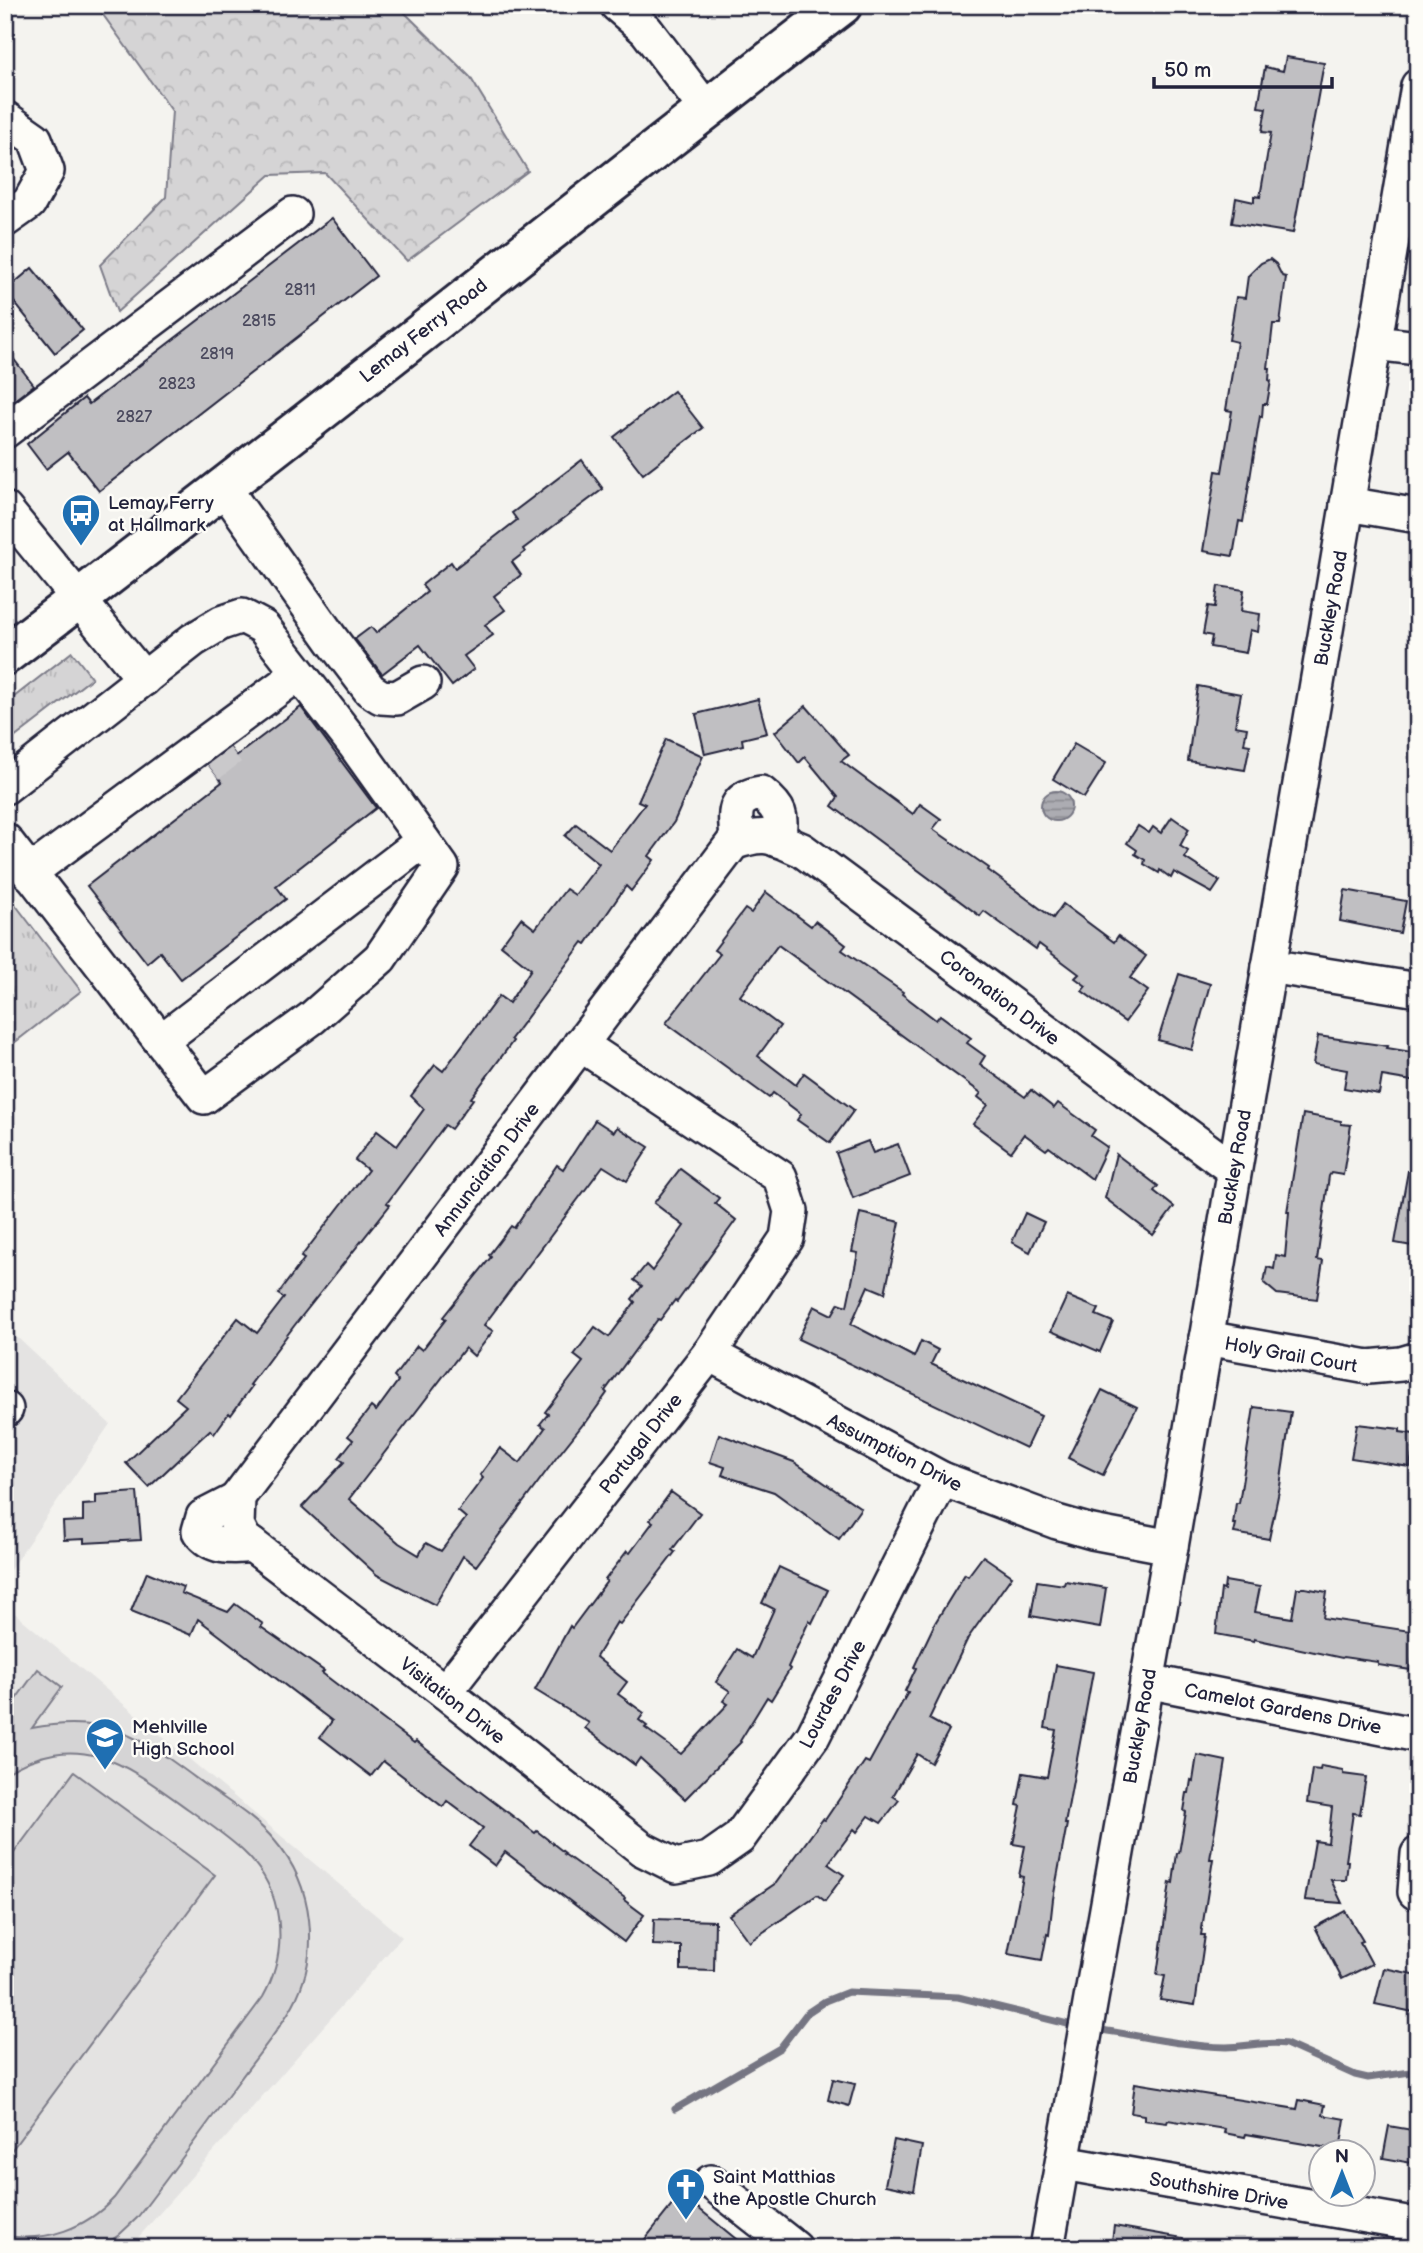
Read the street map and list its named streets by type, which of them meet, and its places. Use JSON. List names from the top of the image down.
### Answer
{
  "streets": {
    "main road": ["Lemay Ferry Road"],
    "street": [
      "Buckley Road",
      "Coronation Drive",
      "Annunciation Drive",
      "Holy Grail Court",
      "Portugal Drive",
      "Assumption Drive",
      "Lourdes Drive",
      "Visitation Drive",
      "Camelot Gardens Drive",
      "Southshire Drive"
    ]
  },
  "crossings": [
    ["Buckley Road", "Coronation Drive"],
    ["Buckley Road", "Holy Grail Court"],
    ["Buckley Road", "Assumption Drive"],
    ["Buckley Road", "Camelot Gardens Drive"],
    ["Buckley Road", "Southshire Drive"],
    ["Coronation Drive", "Annunciation Drive"],
    ["Annunciation Drive", "Portugal Drive"],
    ["Annunciation Drive", "Visitation Drive"],
    ["Portugal Drive", "Assumption Drive"],
    ["Portugal Drive", "Visitation Drive"],
    ["Assumption Drive", "Lourdes Drive"],
    ["Lourdes Drive", "Visitation Drive"]
  ],
  "places": {
    "bus stop": ["Lemay Ferry at Hallmark"],
    "school or university": ["Mehlville High School"],
    "church": ["Saint Matthias the Apostle Church"]
  },
  "house_numbers": [
    "2811",
    "2815",
    "2819",
    "2823",
    "2827"
  ],
  "scale_bar": "50 m",
  "north": "top"
}
